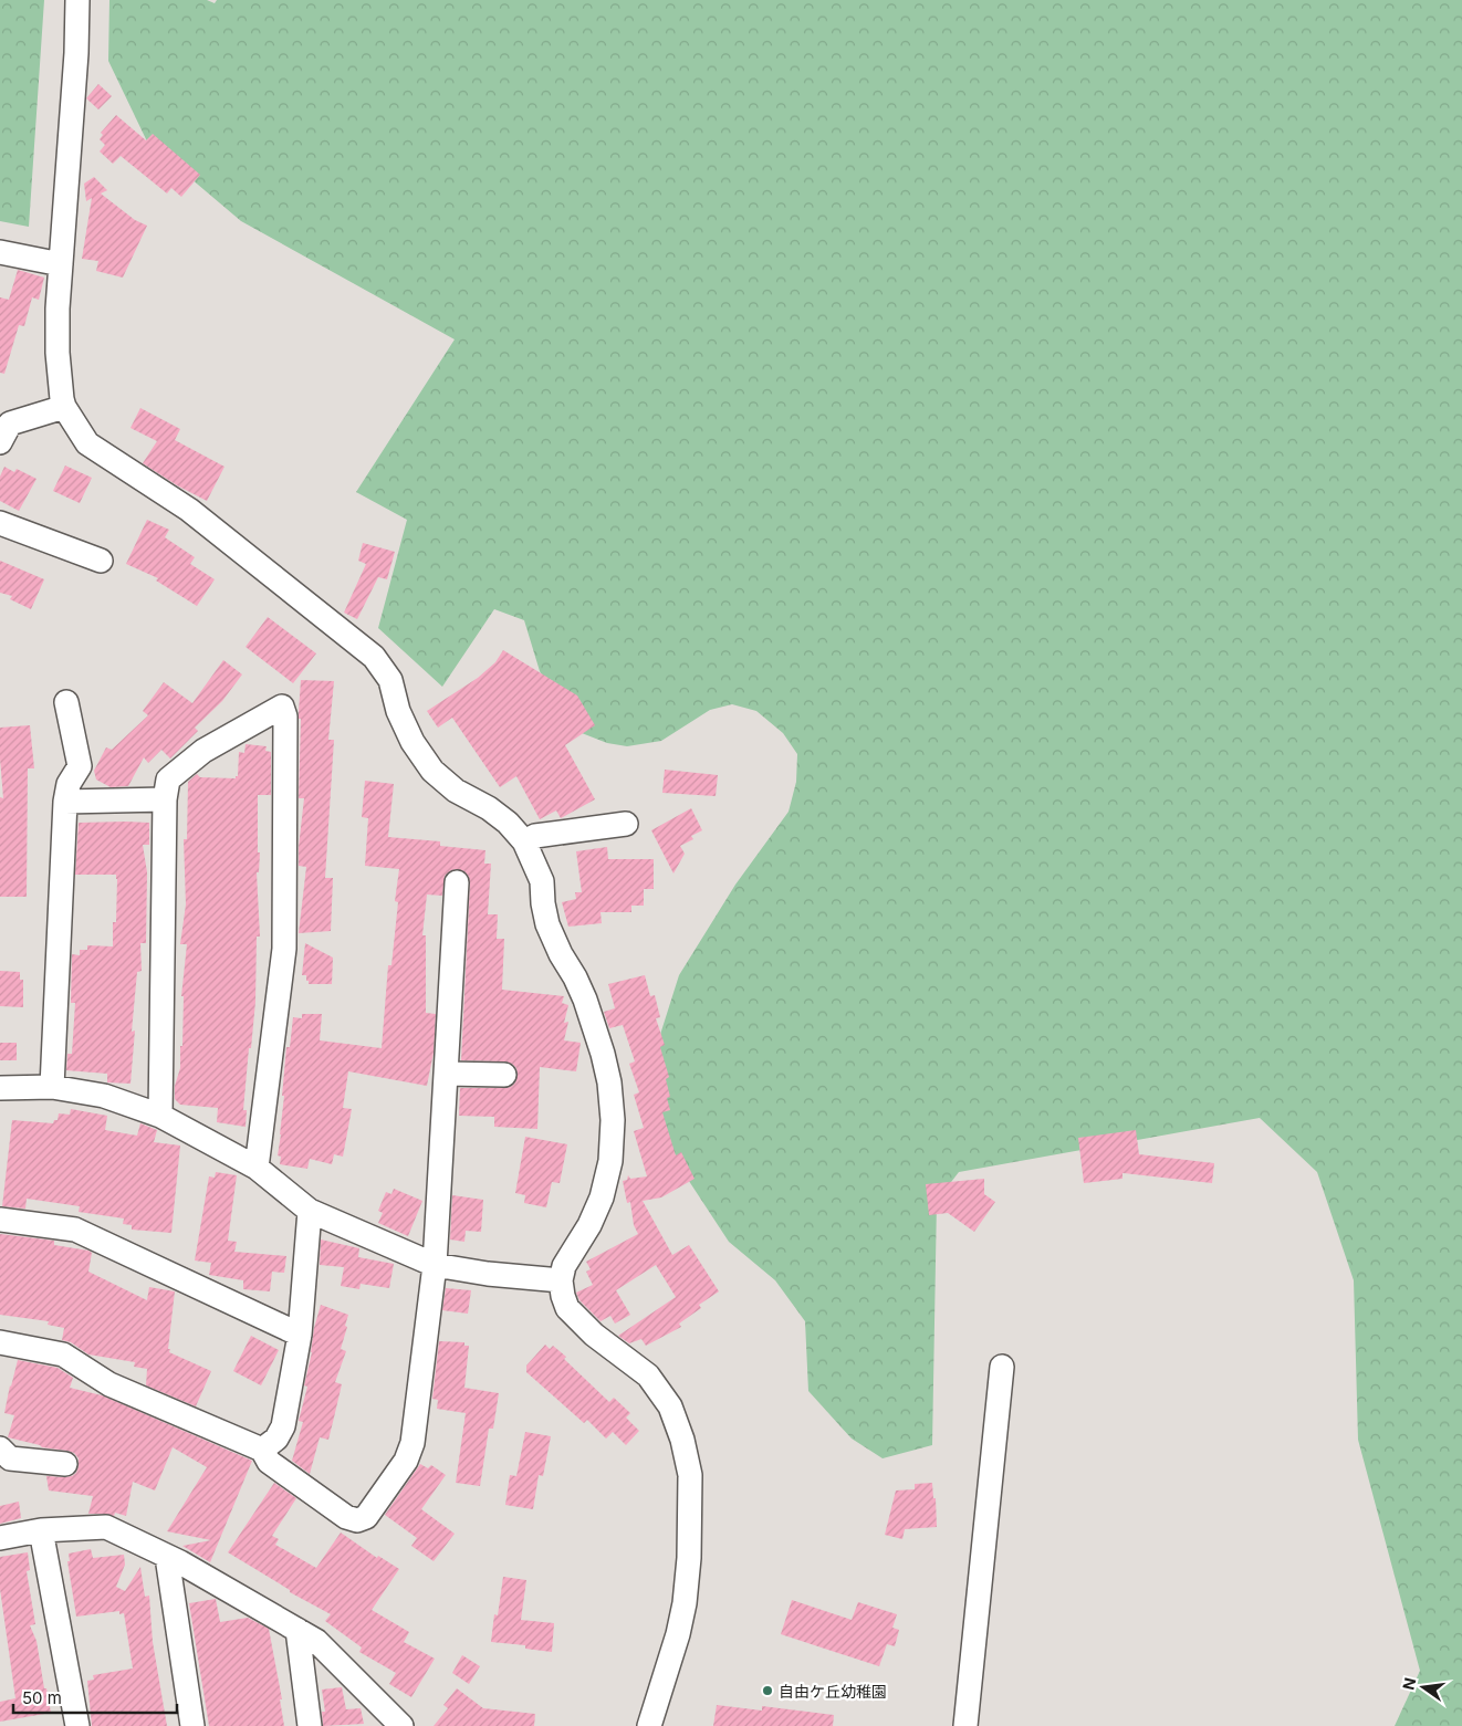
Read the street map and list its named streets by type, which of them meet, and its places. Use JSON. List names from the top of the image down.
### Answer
{
  "places": ["自由ケ丘幼稚園"],
  "scale_bar": "50 m",
  "north": "left"
}
